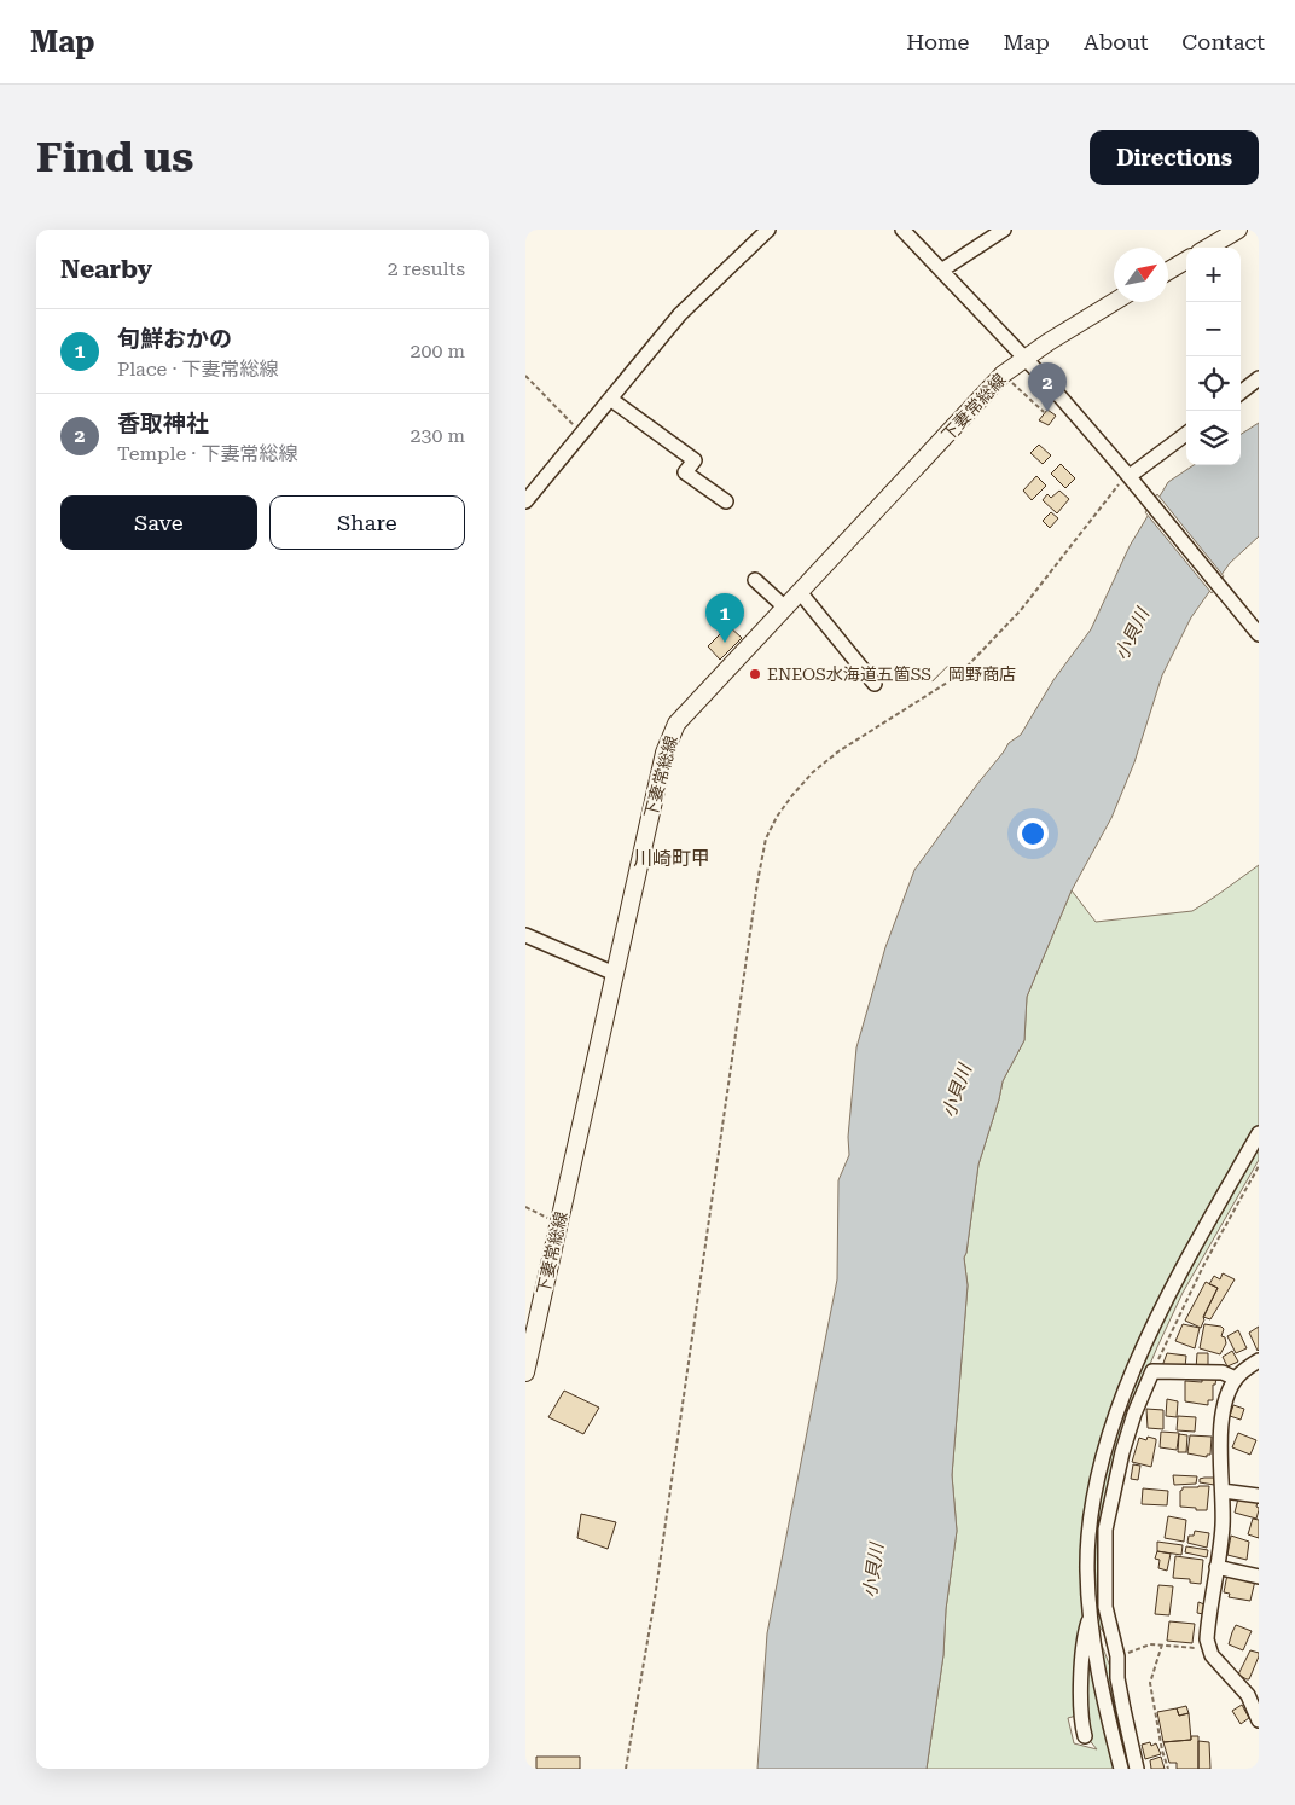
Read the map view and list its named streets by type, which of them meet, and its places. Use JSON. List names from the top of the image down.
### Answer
{
  "streets": {
    "main road": ["下妻常総線"]
  },
  "districts": ["川崎町甲"],
  "water": ["小貝川"],
  "places": ["ENEOS水海道五箇SS／岡野商店"],
  "north": "top right",
  "page": {
    "header": "Map",
    "nav": [
      "Home",
      "Map",
      "About",
      "Contact"
    ],
    "buttons": [
      "Directions",
      ["Save", "Share"]
    ],
    "title": "Find us",
    "heading": ["Nearby", "2 results"],
    "map_buttons": ["+", "−"],
    "list": [
      {
        "mark": "1",
        "name": "旬鮮おかの",
        "note": "Place · 下妻常総線",
        "value": "200 m"
      },
      {
        "mark": "2",
        "name": "香取神社",
        "note": "Temple · 下妻常総線",
        "value": "230 m"
      }
    ],
    "pins": ["2", "1"]
  }
}
